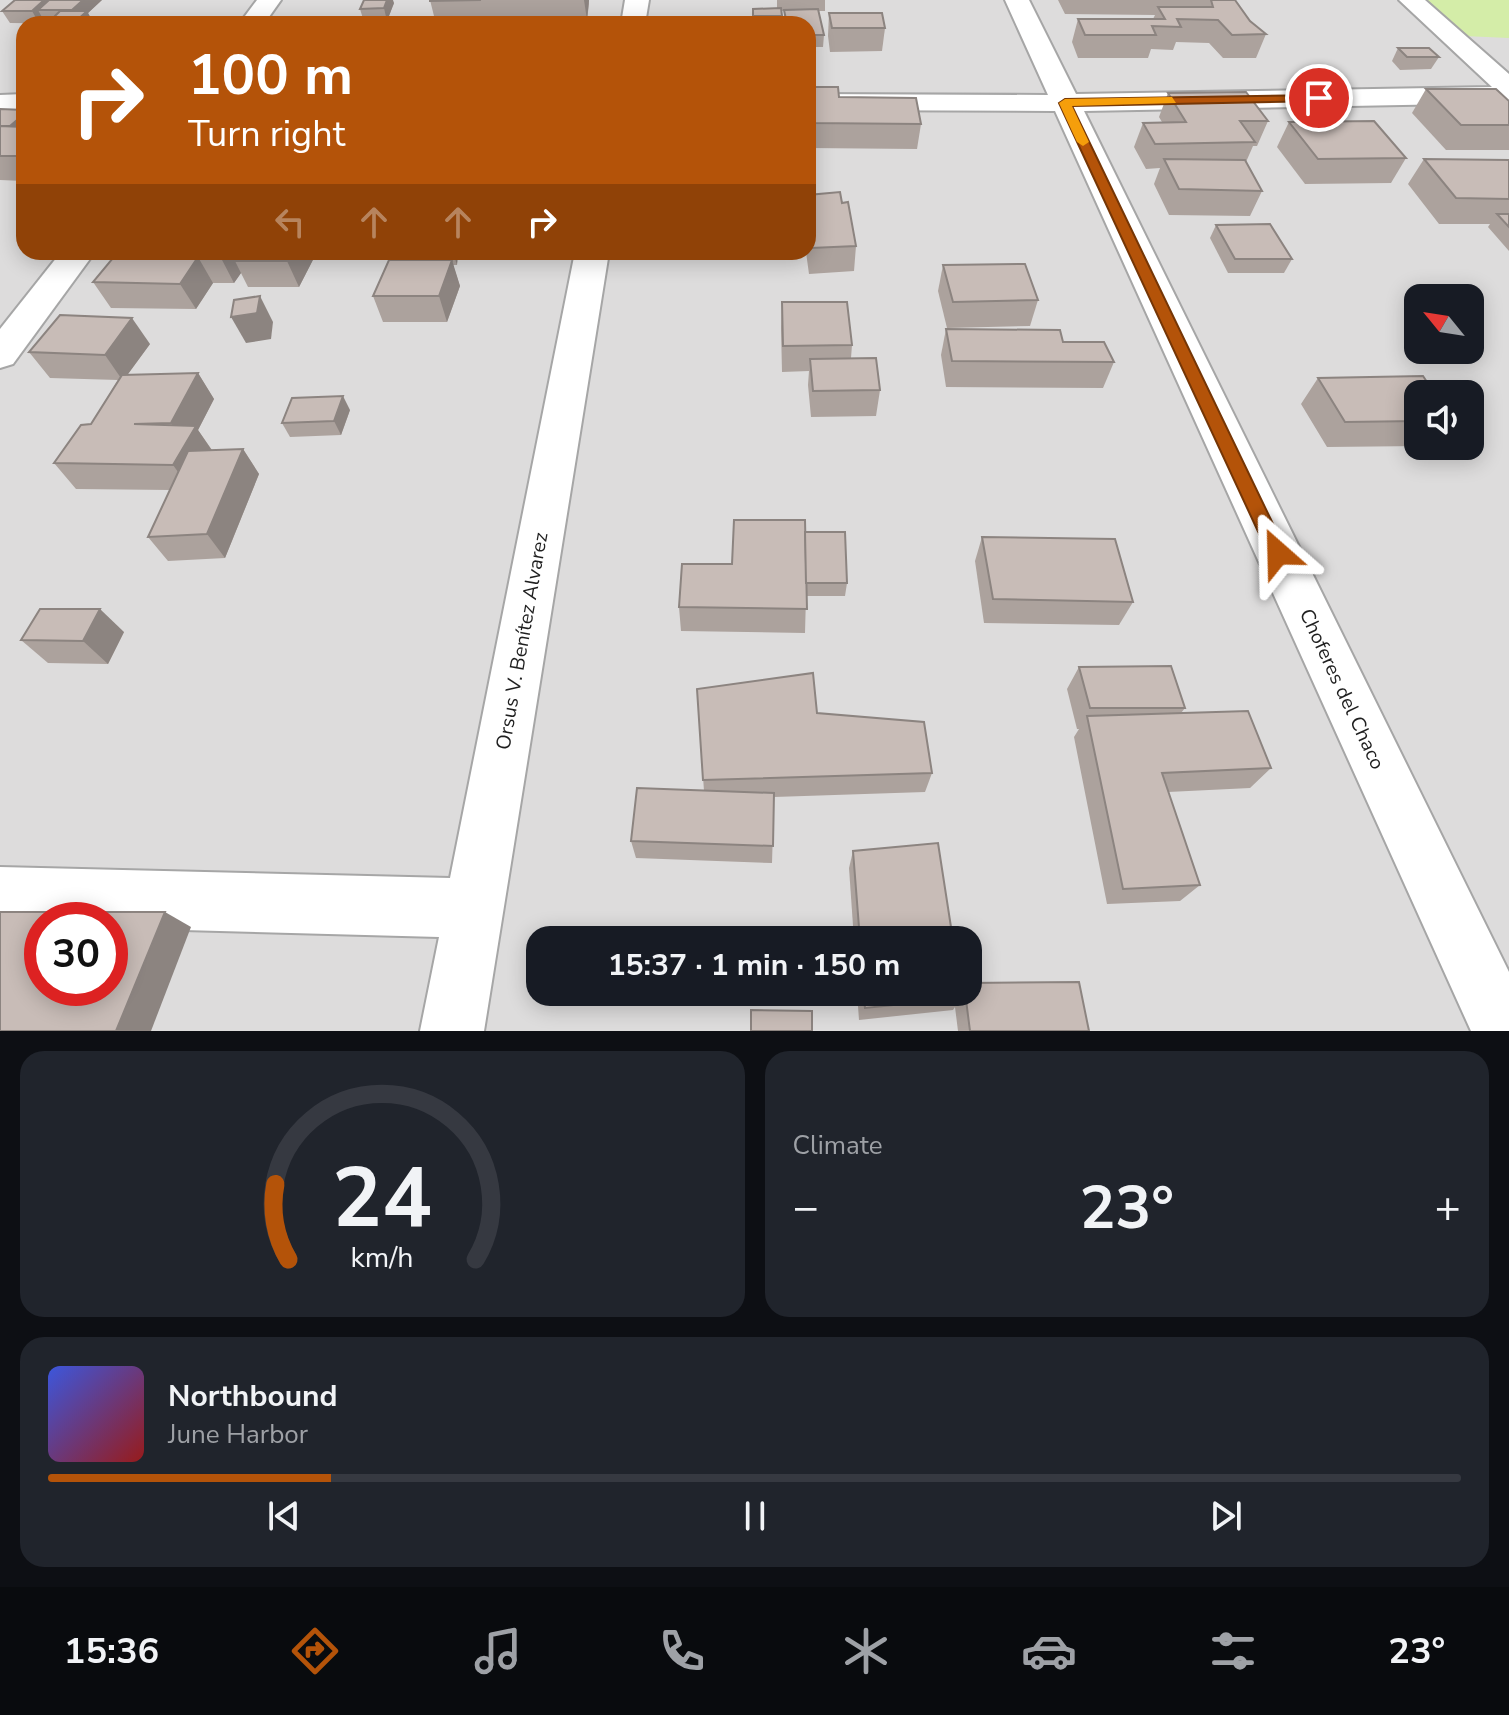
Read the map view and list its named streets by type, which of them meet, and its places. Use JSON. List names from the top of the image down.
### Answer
{
  "streets": {
    "street": ["Orsus V. Benítez Alvarez", "Choferes del Chaco"]
  },
  "north": "top left",
  "page": {
    "turn": ["100 m", "Turn right"],
    "limit": "30",
    "trip": "15:37 · 1 min · 150 m",
    "tile": "Climate",
    "heat": ["−", "23°", "+"],
    "song": ["Northbound", "June Harbor"],
    "tabs": ["15:36", "23°"],
    "gauge": ["24", "km/h"]
  }
}
